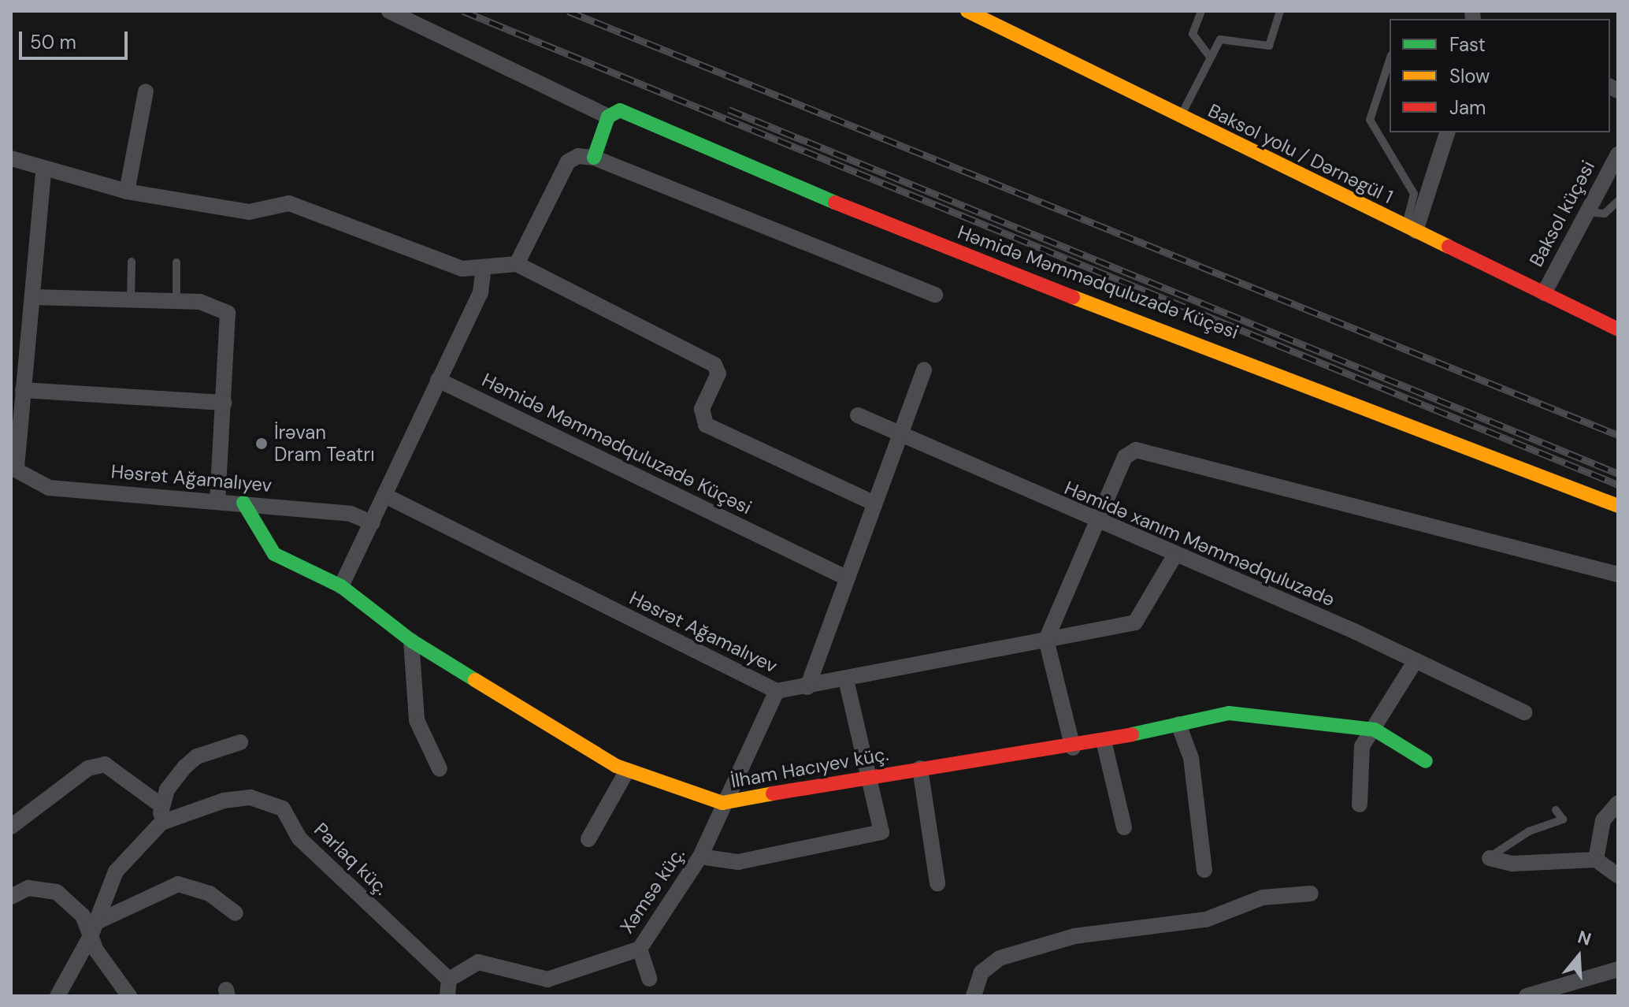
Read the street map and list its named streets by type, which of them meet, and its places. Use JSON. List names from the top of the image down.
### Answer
{
  "streets": {
    "street": [
      "Baksol yolu / Dərnəgül 1",
      "Baksol küçəsi",
      "Həmidə Məmmədquluzadə Küçəsi",
      "Həsrət Ağamalıyev",
      "Həmidə xanım Məmmədquluzadə",
      "İlham Hacıyev küç.",
      "Parlaq küç.",
      "Xəmsə küç."
    ]
  },
  "crossings": [
    ["Baksol yolu / Dərnəgül 1", "Baksol küçəsi"],
    ["Həsrət Ağamalıyev", "Həmidə xanım Məmmədquluzadə"],
    ["Həsrət Ağamalıyev", "İlham Hacıyev küç."],
    ["Həsrət Ağamalıyev", "Xəmsə küç."],
    ["İlham Hacıyev küç.", "Xəmsə küç."],
    ["Parlaq küç.", "Xəmsə küç."]
  ],
  "places": ["İrəvan Dram Teatrı"],
  "legend": ["Fast", "Slow", "Jam"],
  "scale_bar": "50 m",
  "north": "top"
}
